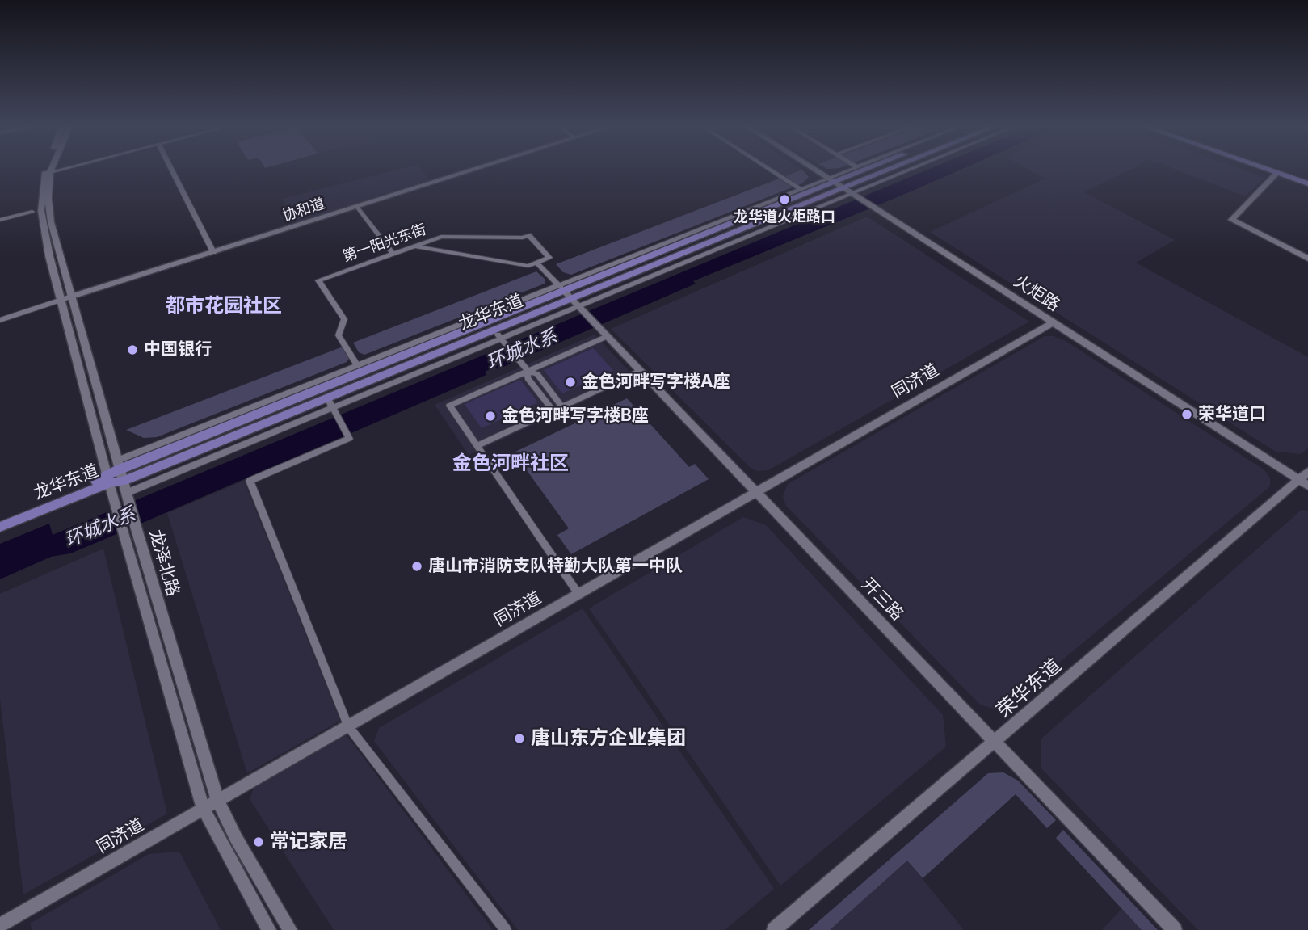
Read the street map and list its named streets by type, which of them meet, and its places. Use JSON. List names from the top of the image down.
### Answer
{
  "streets": {
    "main road": ["龙华东道"],
    "street": [
      "协和道",
      "第一阳光东街",
      "火炬路",
      "同济道",
      "龙泽北路",
      "开三路",
      "荣华东道"
    ]
  },
  "crossings": [
    ["协和道", "龙泽北路"],
    ["火炬路", "龙华东道"],
    ["火炬路", "同济道"],
    ["火炬路", "荣华东道"],
    ["龙华东道", "龙泽北路"],
    ["龙华东道", "开三路"],
    ["同济道", "龙泽北路"],
    ["同济道", "开三路"],
    ["开三路", "荣华东道"]
  ],
  "districts": ["都市花园社区", "金色河畔社区"],
  "water": ["环城水系"],
  "places": [
    "龙华道火炬路口",
    "中国银行",
    "金色河畔写字楼A座",
    "荣华道口",
    "金色河畔写字楼B座",
    "唐山市消防支队特勤大队第一中队",
    "唐山东方企业集团",
    "常记家居"
  ]
}
